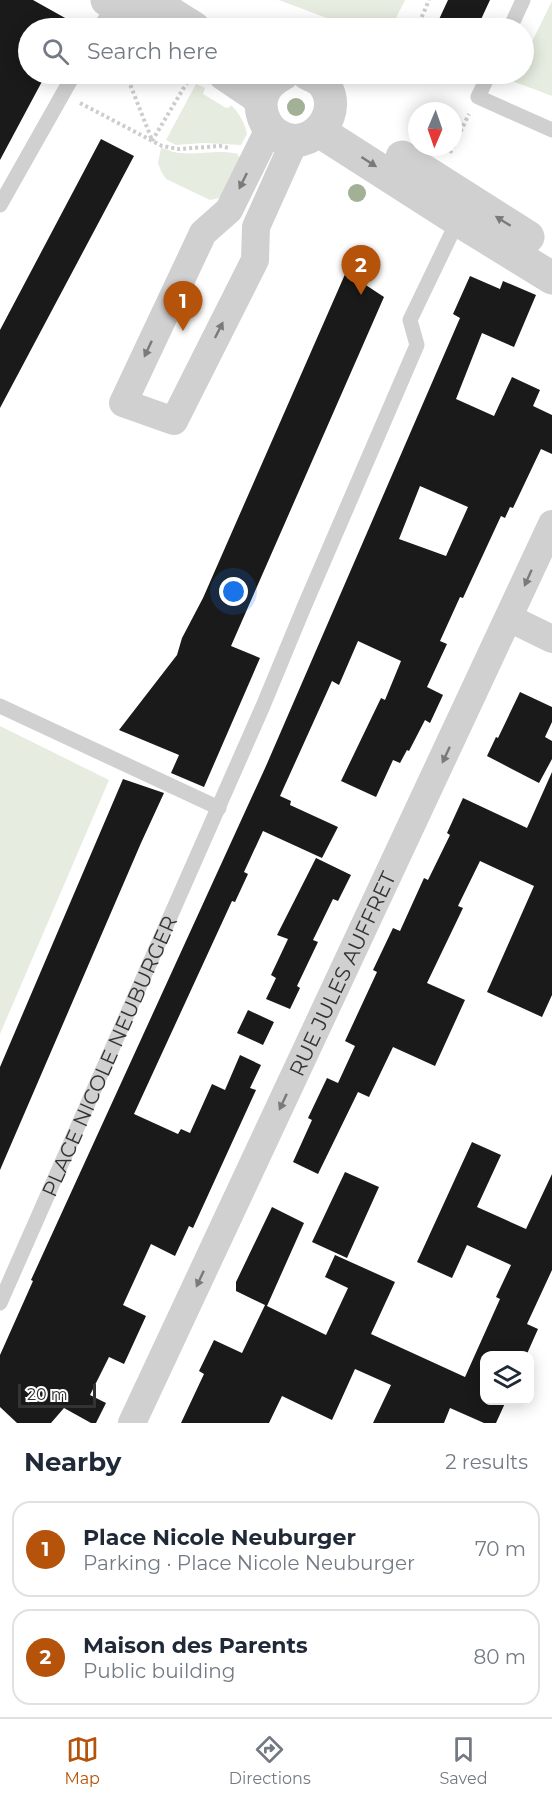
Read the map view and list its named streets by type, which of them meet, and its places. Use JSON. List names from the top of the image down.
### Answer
{
  "streets": {
    "street": ["RUE JULES AUFFRET"],
    "lane": ["PLACE NICOLE NEUBURGER"]
  },
  "one_way": ["RUE JULES AUFFRET"],
  "scale_bar": "20 m",
  "north": "bottom",
  "page": {
    "search": "Search here",
    "pins": ["2", "1"],
    "scale": "20 m",
    "heading": ["Nearby", "2 results"],
    "list": [
      {
        "mark": "1",
        "name": "Place Nicole Neuburger",
        "note": "Parking · Place Nicole Neuburger",
        "value": "70 m"
      },
      {
        "mark": "2",
        "name": "Maison des Parents",
        "note": "Public building",
        "value": "80 m"
      }
    ],
    "nav": ["Map", "Directions", "Saved"]
  }
}
